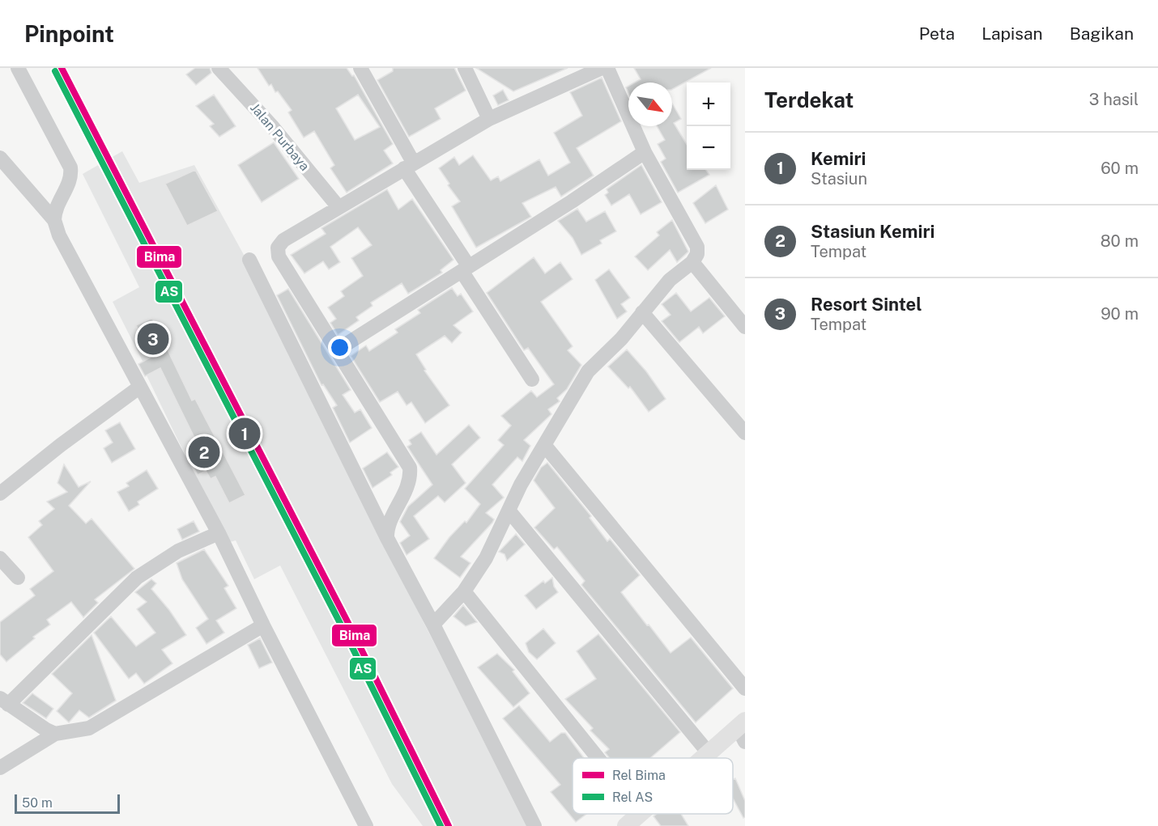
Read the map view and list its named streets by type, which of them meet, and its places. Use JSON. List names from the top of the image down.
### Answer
{
  "streets": {
    "street": ["Jalan Purbaya"]
  },
  "lines": ["rail line Bima", "rail line AS"],
  "legend": ["Rel Bima", "Rel AS"],
  "scale_bar": "50 m",
  "north": "bottom right",
  "page": {
    "header": "Pinpoint",
    "nav": ["Peta", "Lapisan", "Bagikan"],
    "heading": ["Terdekat", "3 hasil"],
    "map_buttons": ["+", "−"],
    "list": [
      {
        "mark": "1",
        "name": "Kemiri",
        "note": "Stasiun",
        "value": "60 m"
      },
      {
        "mark": "2",
        "name": "Stasiun Kemiri",
        "note": "Tempat",
        "value": "80 m"
      },
      {
        "mark": "3",
        "name": "Resort Sintel",
        "note": "Tempat",
        "value": "90 m"
      }
    ],
    "pins": ["3", "1", "2"],
    "scale": "50 m"
  }
}
